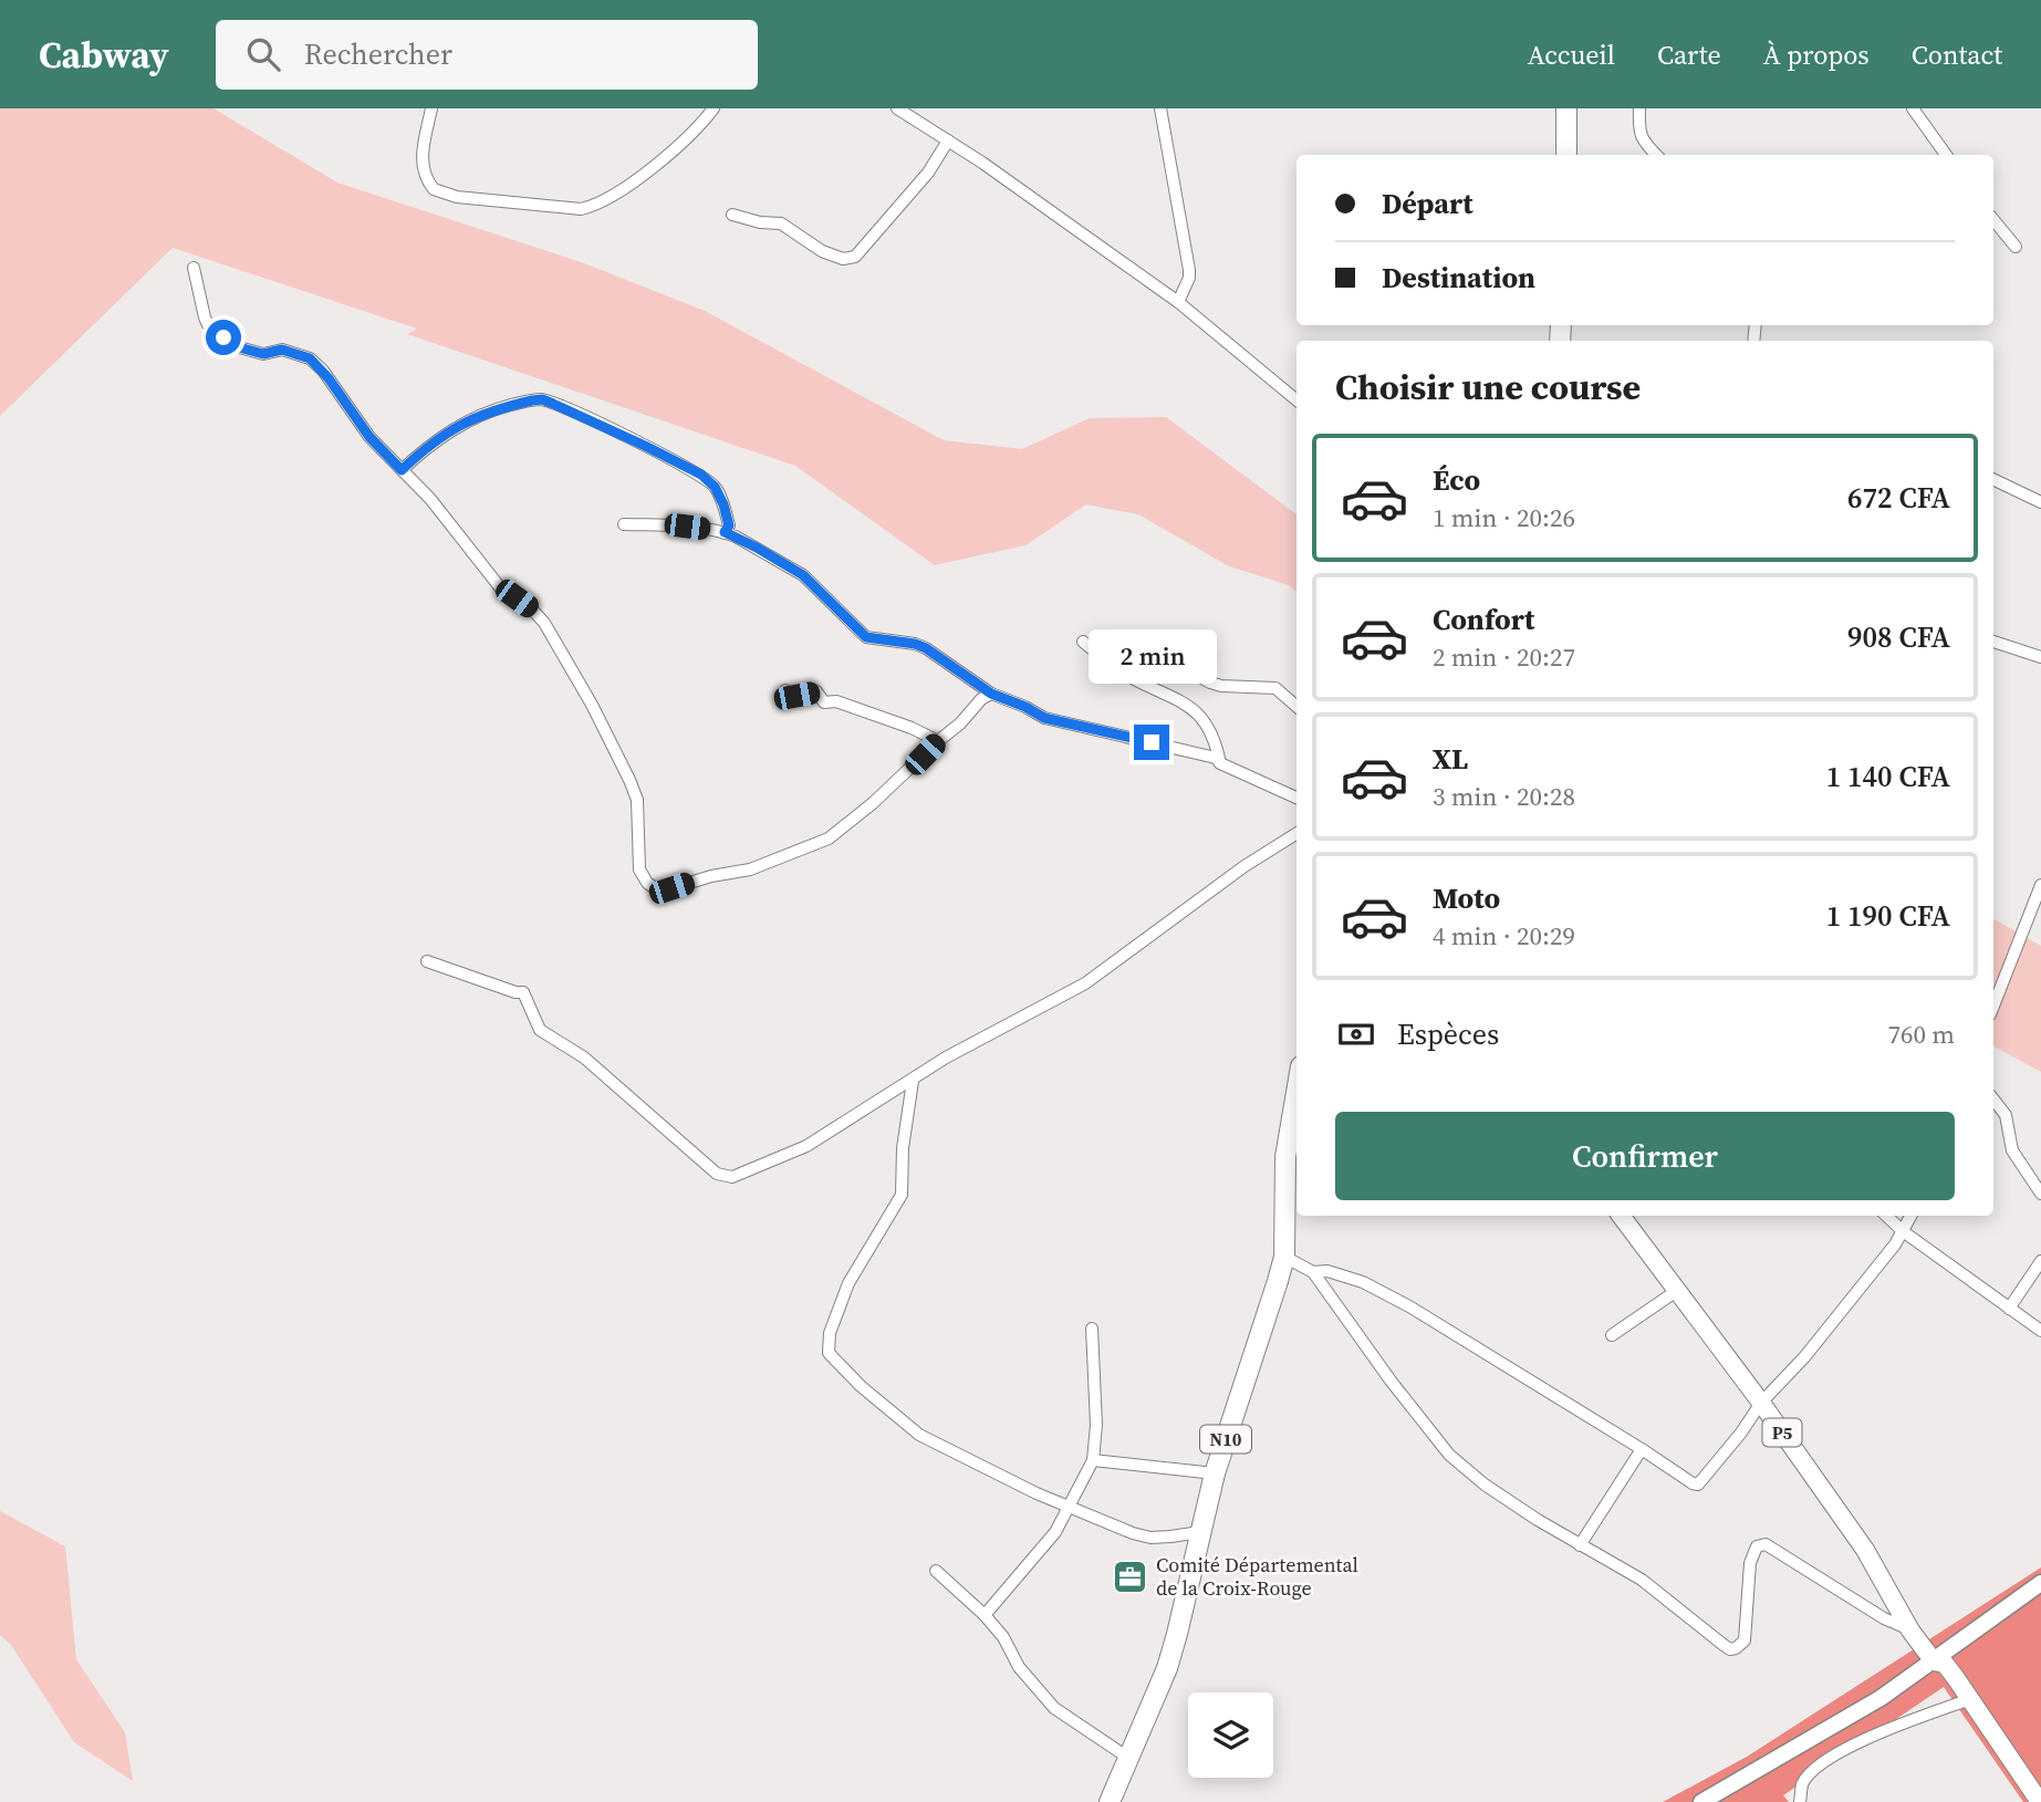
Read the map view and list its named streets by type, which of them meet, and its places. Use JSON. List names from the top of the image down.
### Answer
{
  "streets": {
    "highway": ["N10"],
    "main road": ["P5"]
  },
  "places": {
    "office": ["Comité Départemental de la Croix-Rouge"]
  },
  "page": {
    "header": "Cabway",
    "search": "Rechercher",
    "nav": [
      "Accueil",
      "Carte",
      "À propos",
      "Contact"
    ],
    "banner": ["Départ", "Destination"],
    "heading": "Choisir une course",
    "list": [
      {
        "name": "Éco",
        "note": "1 min · 20:26",
        "value": "672 CFA"
      },
      {
        "name": "Confort",
        "note": "2 min · 20:27",
        "value": "908 CFA"
      },
      {
        "name": "XL",
        "note": "3 min · 20:28",
        "value": "1 140 CFA"
      },
      {
        "name": "Moto",
        "note": "4 min · 20:29",
        "value": "1 190 CFA"
      }
    ],
    "bubble": "2 min",
    "pay": ["Espèces", "760 m"],
    "buttons": "Confirmer"
  }
}
